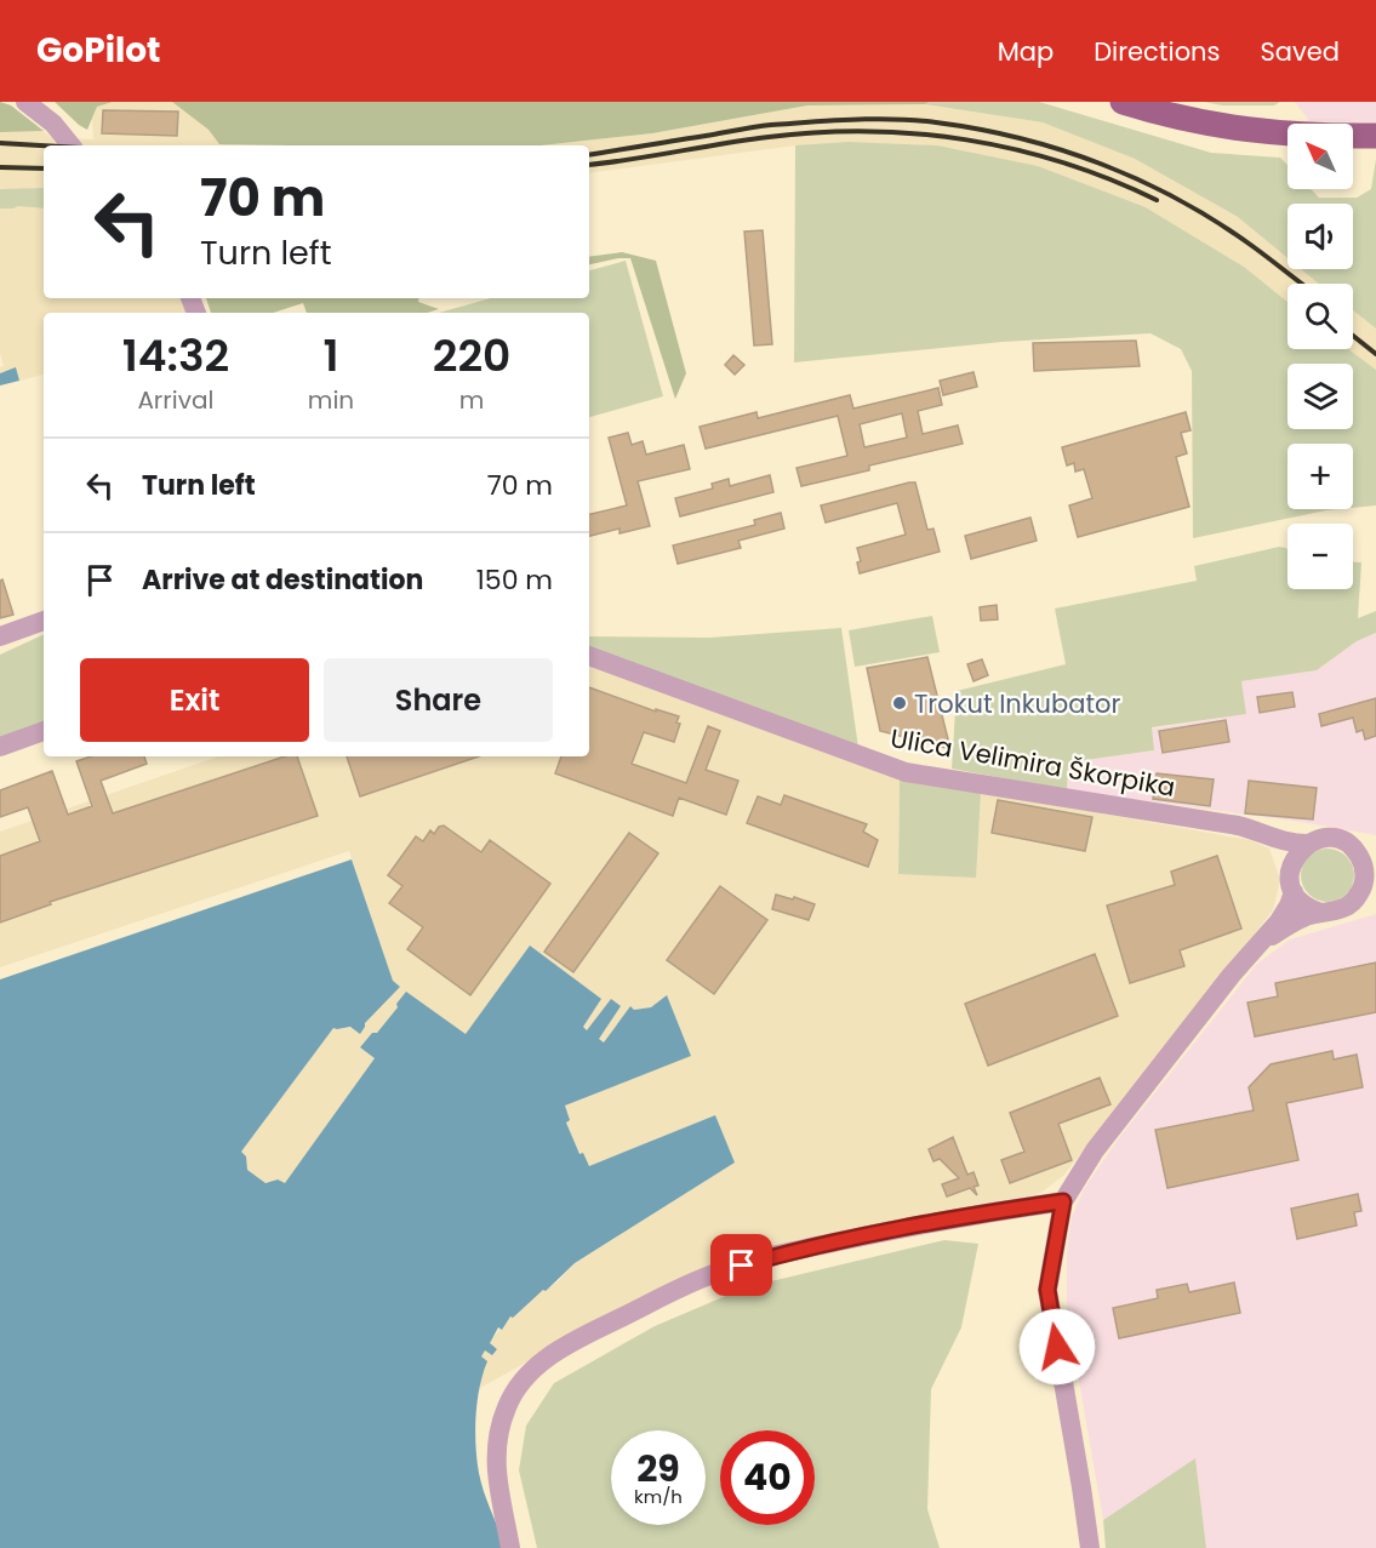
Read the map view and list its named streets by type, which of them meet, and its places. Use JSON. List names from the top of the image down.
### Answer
{
  "streets": {
    "street": ["Ulica Velimira Škorpika"]
  },
  "places": ["Trokut Inkubator"],
  "north": "top left",
  "page": {
    "header": "GoPilot",
    "nav": ["Map", "Directions", "Saved"],
    "map_buttons": ["+", "−"],
    "turn": ["70 m", "Turn left"],
    "eta": [
      "14:32",
      "Arrival",
      "1",
      "min",
      "220",
      "m"
    ],
    "list": [
      {
        "name": "Turn left",
        "value": "70 m"
      },
      {
        "name": "Arrive at destination",
        "value": "150 m"
      }
    ],
    "buttons": ["Exit", "Share"],
    "speed": "29 km/h",
    "limit": "40"
  }
}
